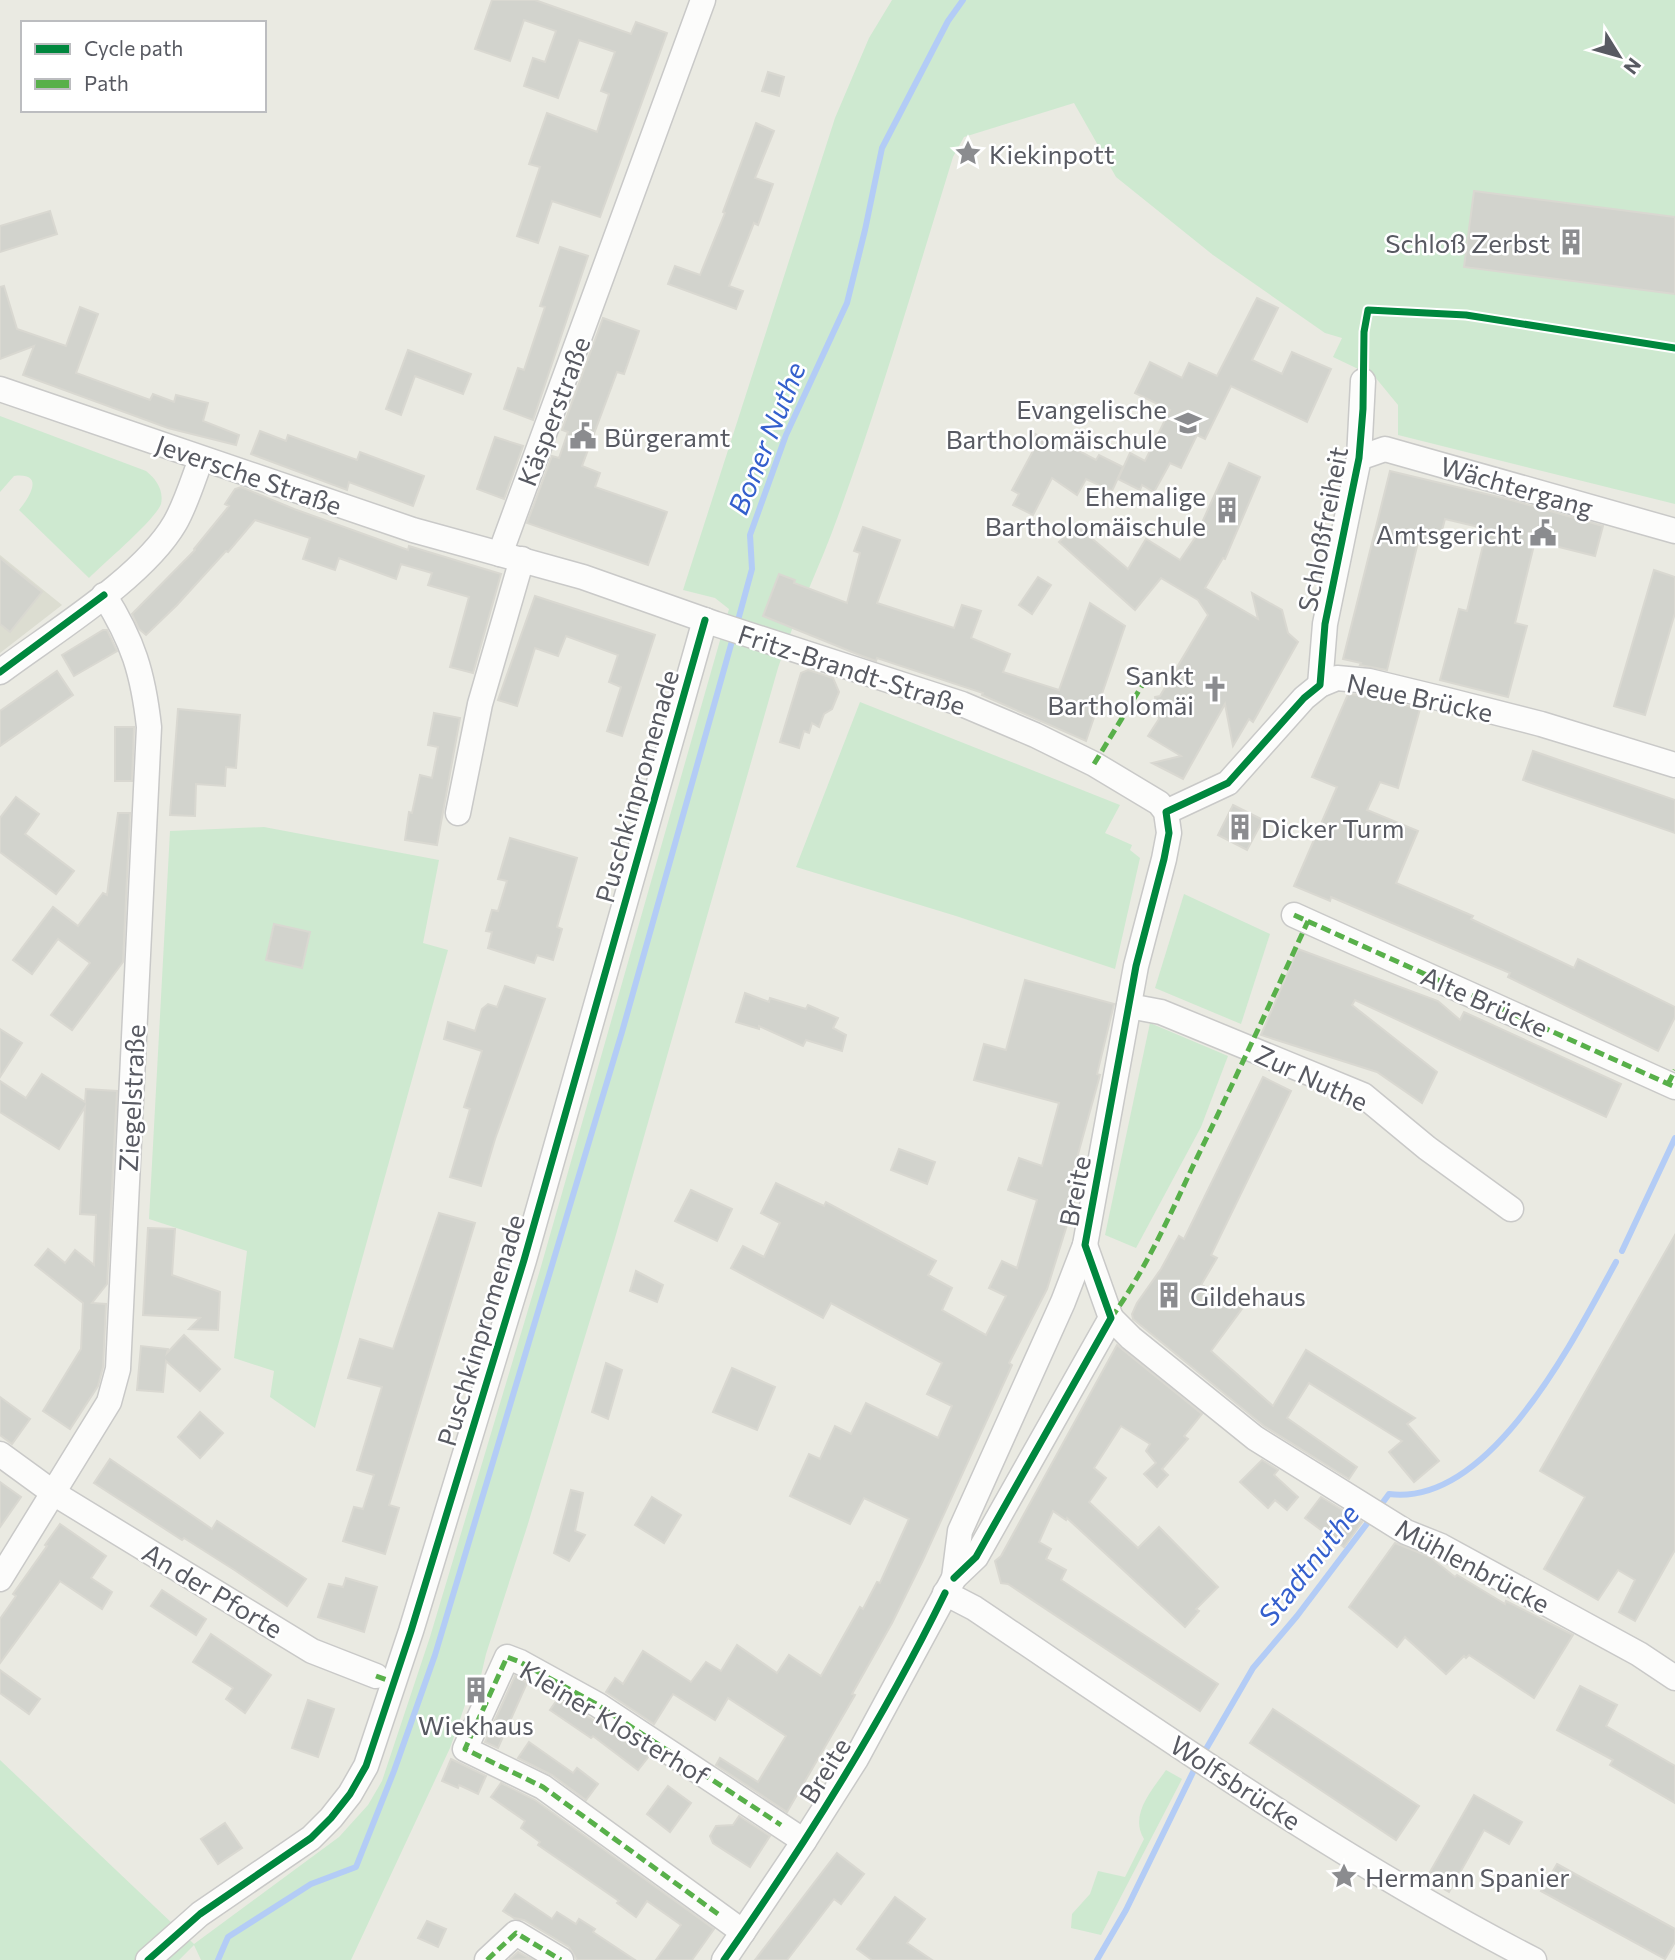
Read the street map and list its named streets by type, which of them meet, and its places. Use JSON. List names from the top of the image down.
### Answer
{
  "streets": {
    "street": [
      "Käsperstraße",
      "Jeversche Straße",
      "Wächtergang",
      "Schloßfreiheit",
      "Fritz-Brandt-Straße",
      "Neue Brücke",
      "Puschkinpromenade",
      "Alte Brücke",
      "Zur Nuthe",
      "Ziegelstraße",
      "Breite",
      "Mühlenbrücke",
      "An der Pforte",
      "Kleiner Klosterhof",
      "Wolfsbrücke"
    ]
  },
  "crossings": [
    ["Käsperstraße", "Jeversche Straße"],
    ["Käsperstraße", "Fritz-Brandt-Straße"],
    ["Jeversche Straße", "Fritz-Brandt-Straße"],
    ["Wächtergang", "Schloßfreiheit"],
    ["Schloßfreiheit", "Neue Brücke"],
    ["Fritz-Brandt-Straße", "Neue Brücke"],
    ["Fritz-Brandt-Straße", "Puschkinpromenade"],
    ["Fritz-Brandt-Straße", "Breite"],
    ["Neue Brücke", "Breite"],
    ["Zur Nuthe", "Breite"],
    ["Ziegelstraße", "An der Pforte"],
    ["Breite", "Mühlenbrücke"],
    ["Breite", "Kleiner Klosterhof"],
    ["Breite", "Wolfsbrücke"]
  ],
  "water": ["Boner Nuthe", "Stadtnuthe"],
  "places": {
    "place": ["Kiekinpott", "Hermann Spanier"],
    "building": [
      "Schloß Zerbst",
      "Ehemalige Bartholomäischule",
      "Dicker Turm",
      "Gildehaus",
      "Wiekhaus"
    ],
    "school or university": ["Evangelische Bartholomäischule"],
    "public building": ["Bürgeramt", "Amtsgericht"],
    "church": ["Sankt Bartholomäi"]
  },
  "legend": ["Cycle path", "Path"],
  "north": "bottom right"
}
